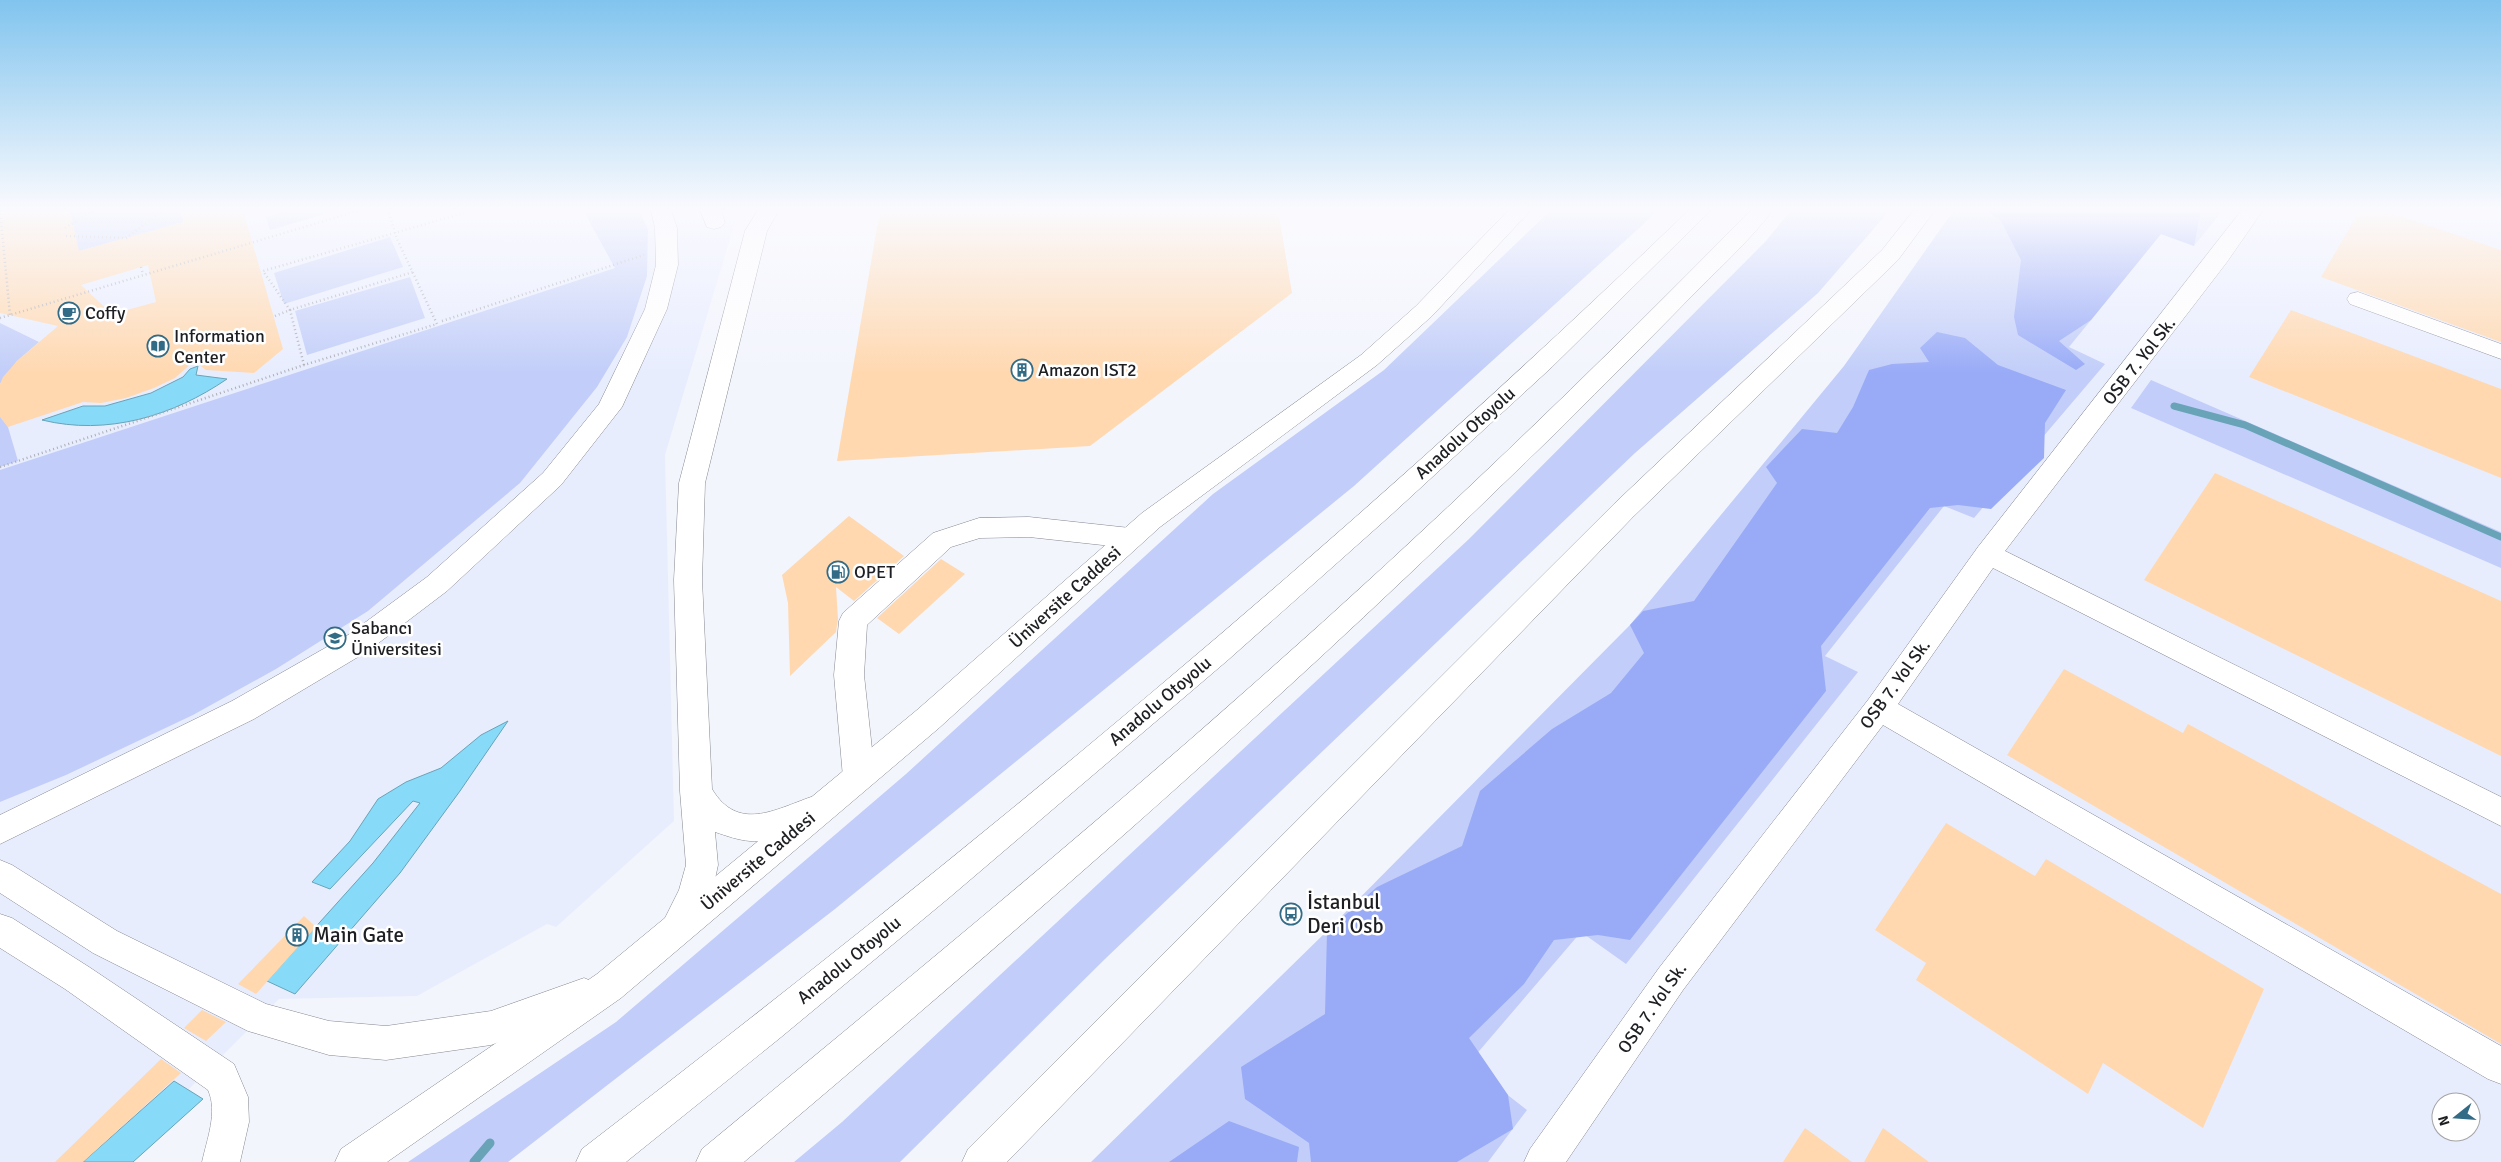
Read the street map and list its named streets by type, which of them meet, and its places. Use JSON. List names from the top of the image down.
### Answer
{
  "streets": {
    "main road": ["OSB 7. Yol Sk.", "Anadolu Otoyolu", "Üniversite Caddesi"]
  },
  "places": {
    "cafe": ["Coffy"],
    "library": ["Information Center"],
    "building": ["Amazon IST2", "Main Gate"],
    "fuel station": ["OPET"],
    "school or university": ["Sabancı Üniversitesi"],
    "bus stop": ["İstanbul Deri Osb"]
  },
  "north": "left"
}
